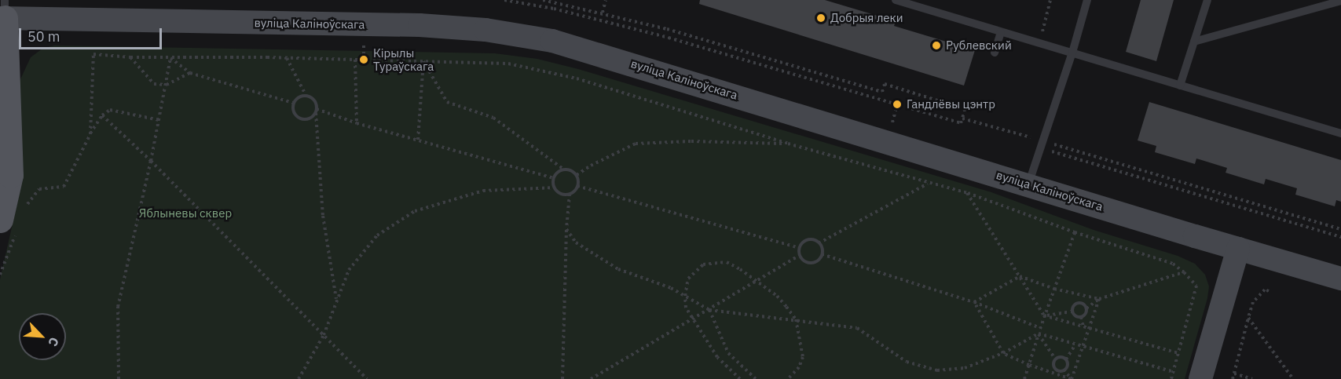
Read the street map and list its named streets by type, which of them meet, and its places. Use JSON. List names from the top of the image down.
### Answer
{
  "streets": {
    "main road": ["вуліца Каліноўскага"]
  },
  "parks": ["Яблыневы сквер"],
  "places": [
    "Добрыя леки",
    "Рублевский",
    "Кірылы Тураўскага",
    "Гандлёвы цэнтр"
  ],
  "scale_bar": "50 m",
  "north": "bottom right"
}
